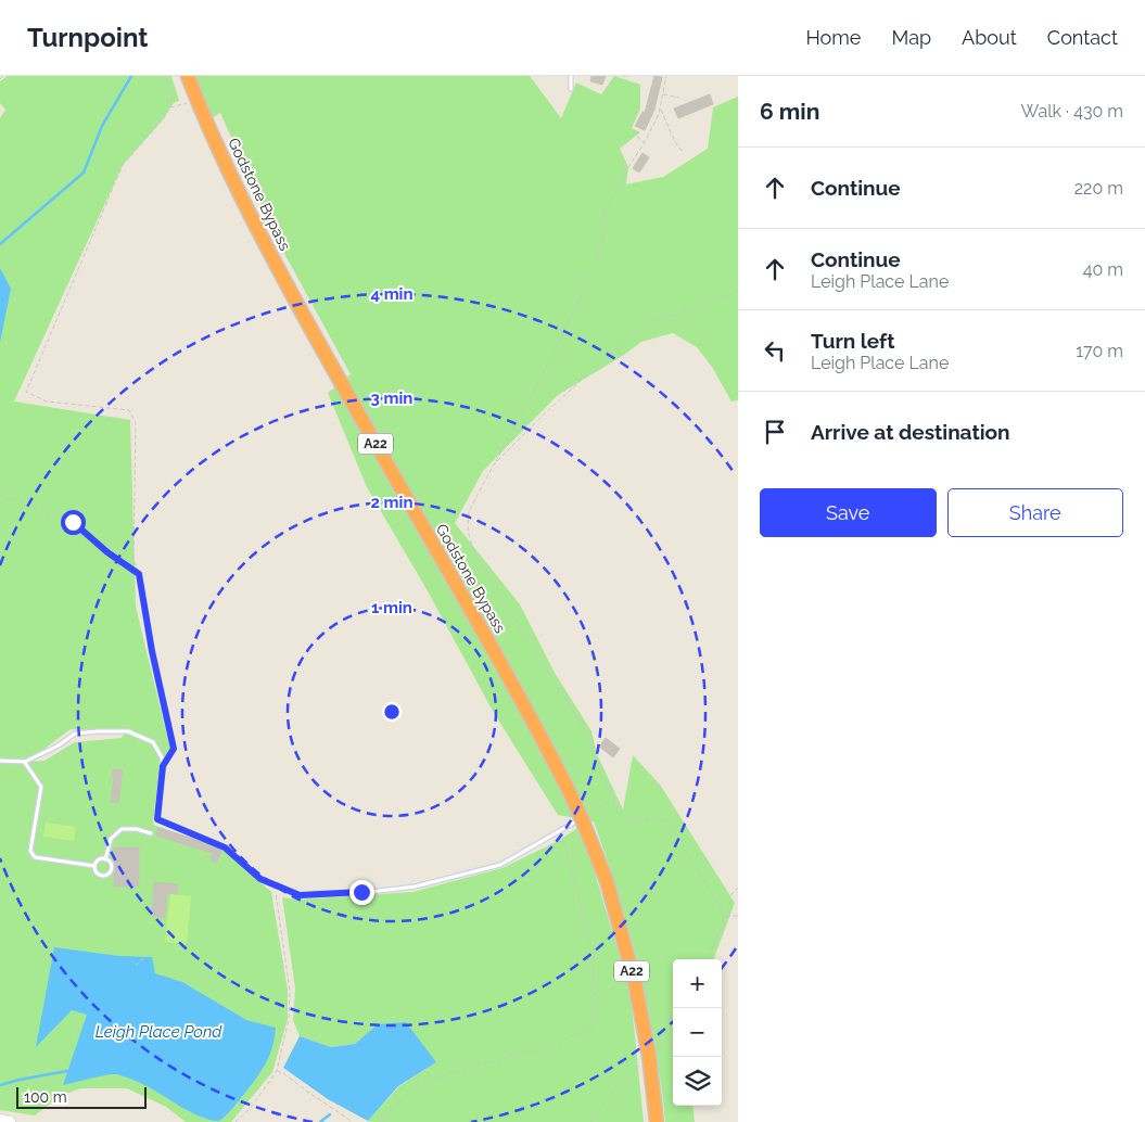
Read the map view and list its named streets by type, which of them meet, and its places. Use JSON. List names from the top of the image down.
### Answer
{
  "streets": {
    "highway": ["Godstone Bypass", "A22"]
  },
  "water": ["Leigh Place Pond"],
  "scale_bar": "100 m",
  "page": {
    "header": "Turnpoint",
    "nav": [
      "Home",
      "Map",
      "About",
      "Contact"
    ],
    "heading": ["6 min", "Walk · 430 m"],
    "list": [
      ["Continue", "220 m"],
      ["Continue", "Leigh Place Lane", "40 m"],
      ["Turn left", "Leigh Place Lane", "170 m"],
      "Arrive at destination"
    ],
    "buttons": ["Save", "Share"],
    "map_buttons": ["+", "−"],
    "scale": "100 m"
  },
  "rings": [
    "4 min",
    "3 min",
    "2 min",
    "1 min"
  ]
}
